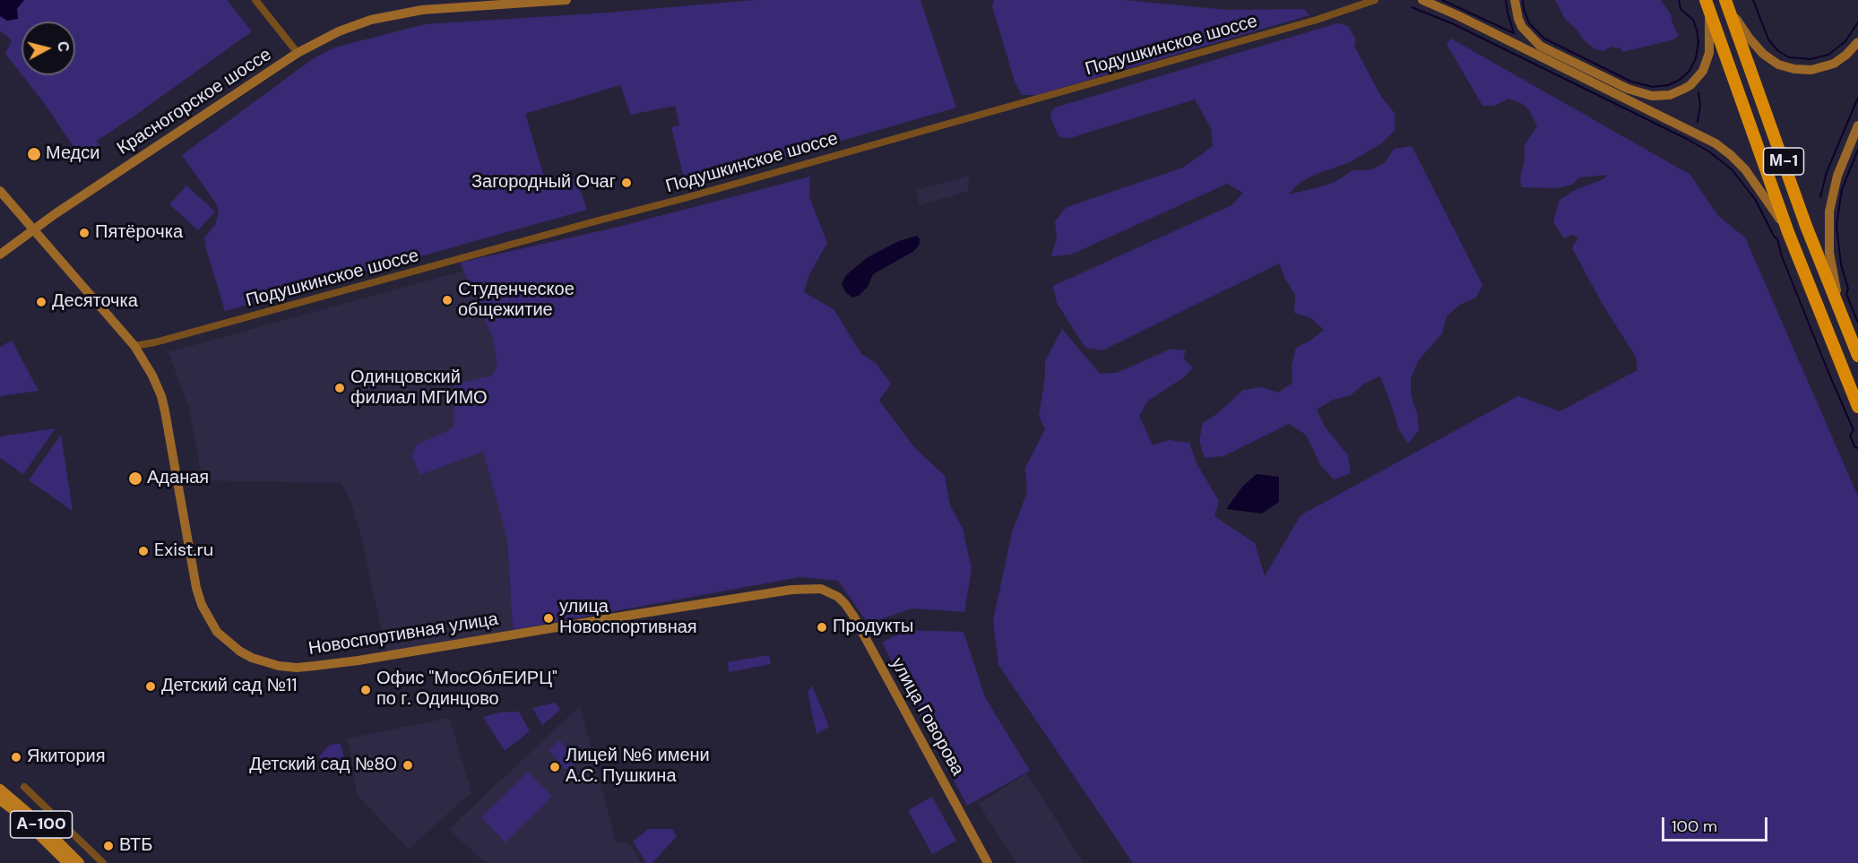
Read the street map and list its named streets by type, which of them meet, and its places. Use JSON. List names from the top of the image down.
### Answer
{
  "streets": {
    "highway": ["М-1"],
    "main road": [
      "Красногорское шоссе",
      "Новоспортивная улица",
      "улица Говорова",
      "А-100"
    ],
    "street": ["Подушкинское шоссе"]
  },
  "crossings": [
    ["Подушкинское шоссе", "Новоспортивная улица"],
    ["Красногорское шоссе", "Новоспортивная улица"],
    ["Новоспортивная улица", "улица Говорова"]
  ],
  "places": [
    "Медси",
    "Загородный Очаг",
    "Пятёрочка",
    "Студенческое общежитие",
    "Десяточка",
    "Одинцовский филиал МГИМО",
    "Аданая",
    "Exist.ru",
    "улица Новоспортивная",
    "Продукты",
    "Детский сад №11",
    "Офис \"МосОблЕИРЦ\" по г. Одинцово",
    "Якитория",
    "Детский сад №80",
    "Лицей №6 имени А.С. Пушкина",
    "ВТБ"
  ],
  "scale_bar": "100 m",
  "north": "right"
}
